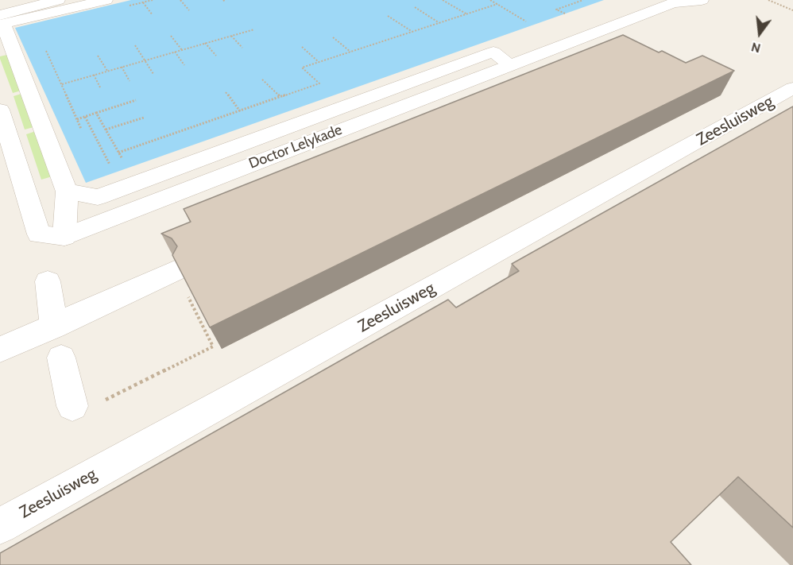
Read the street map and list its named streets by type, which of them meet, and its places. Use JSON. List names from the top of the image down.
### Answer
{
  "streets": {
    "street": ["Zeesluisweg", "Doctor Lelykade"]
  },
  "north": "bottom"
}
